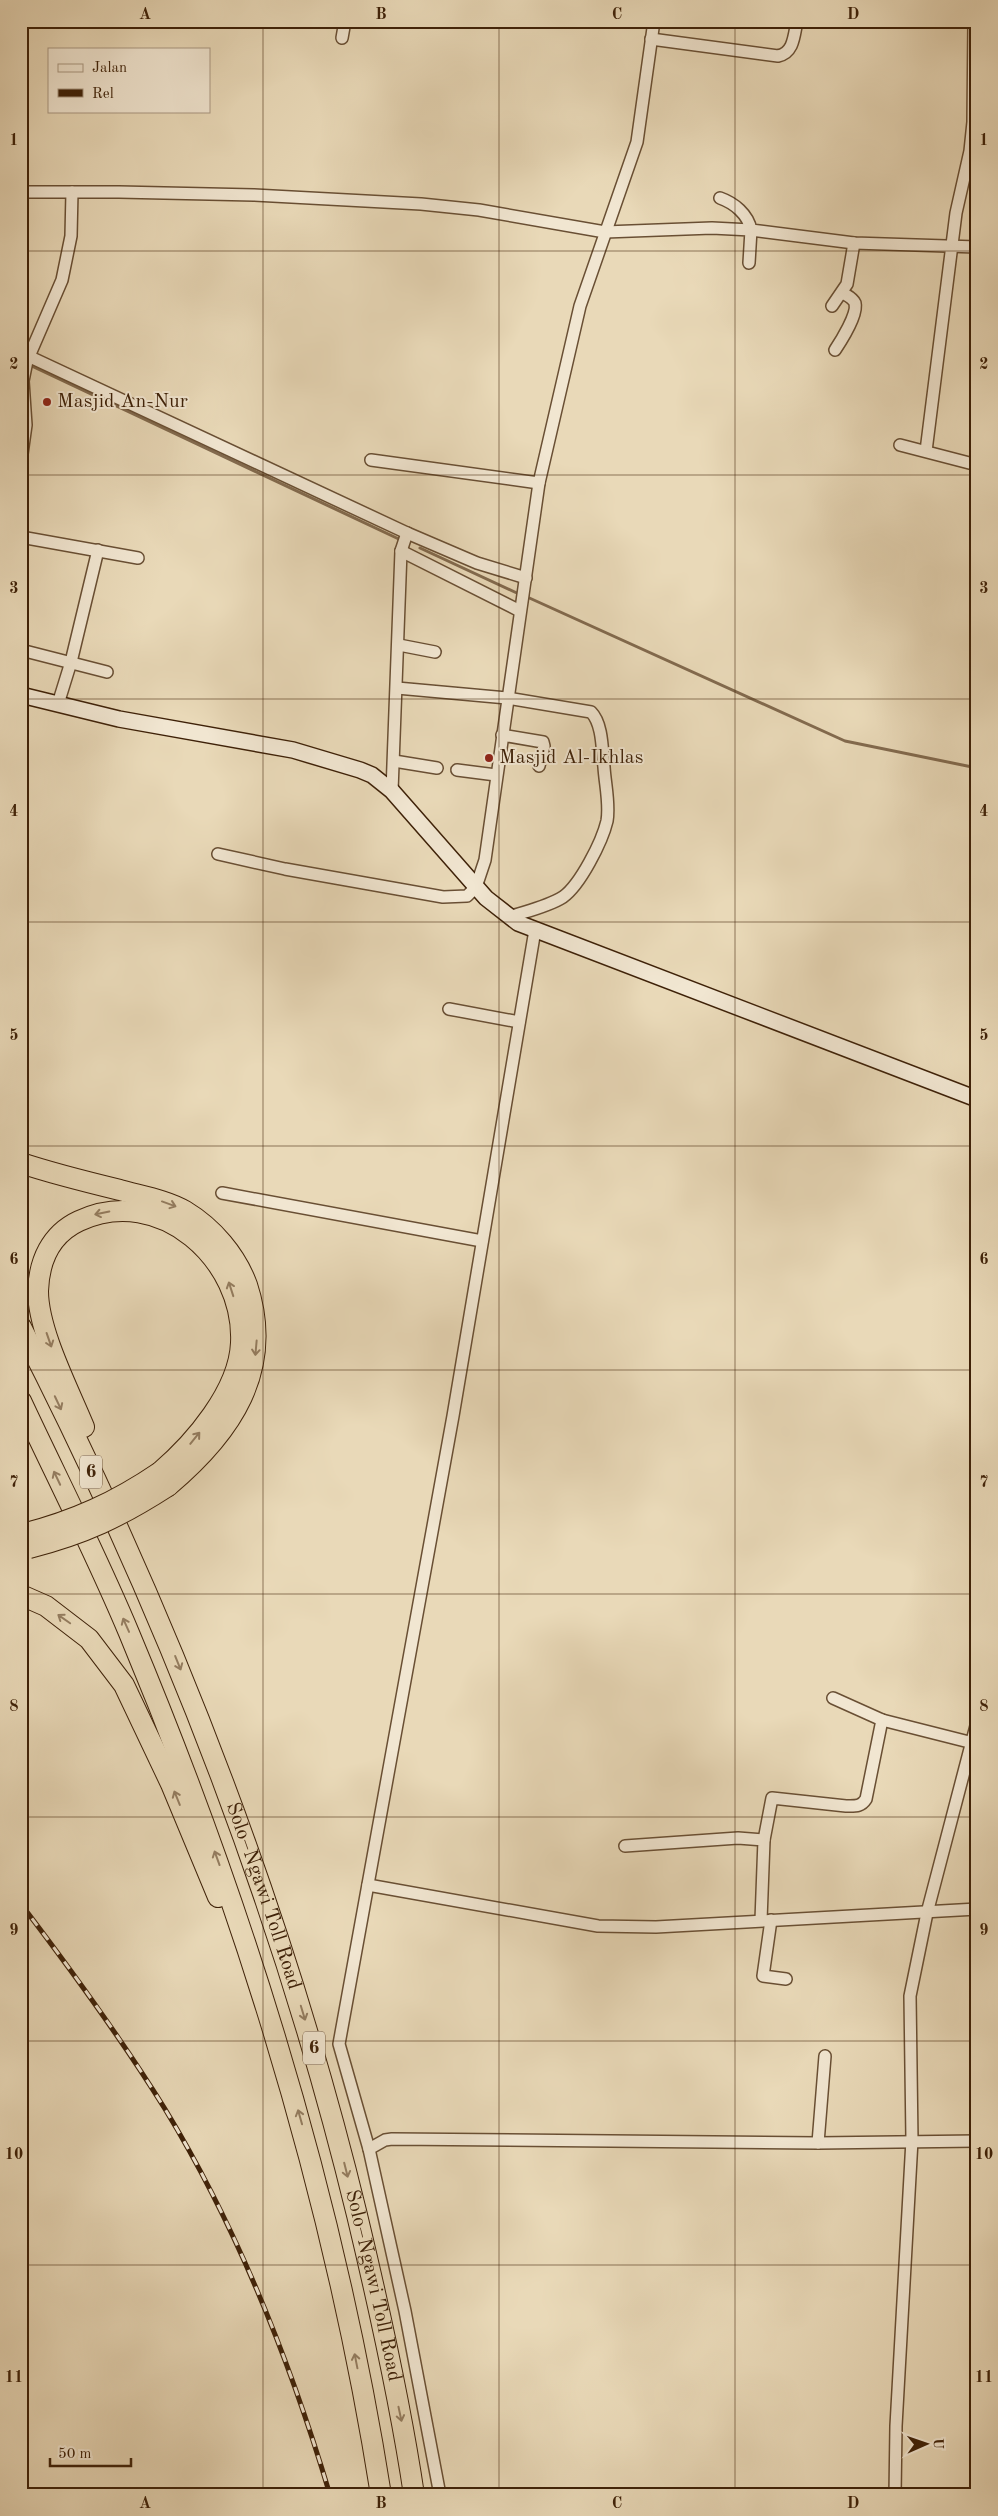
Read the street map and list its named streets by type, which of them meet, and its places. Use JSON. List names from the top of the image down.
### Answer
{
  "streets": {
    "highway": ["6", "Solo–Ngawi Toll Road"]
  },
  "places": ["Masjid An-Nur", "Masjid Al-Ikhlas"],
  "legend": ["Jalan", "Rel"],
  "scale_bar": "50 m",
  "north": "right",
  "grid": {
    "columns": [
      "A",
      "B",
      "C",
      "D"
    ],
    "rows": [
      "1",
      "2",
      "3",
      "4",
      "5",
      "6",
      "7",
      "8",
      "9",
      "10",
      "11"
    ]
  }
}
